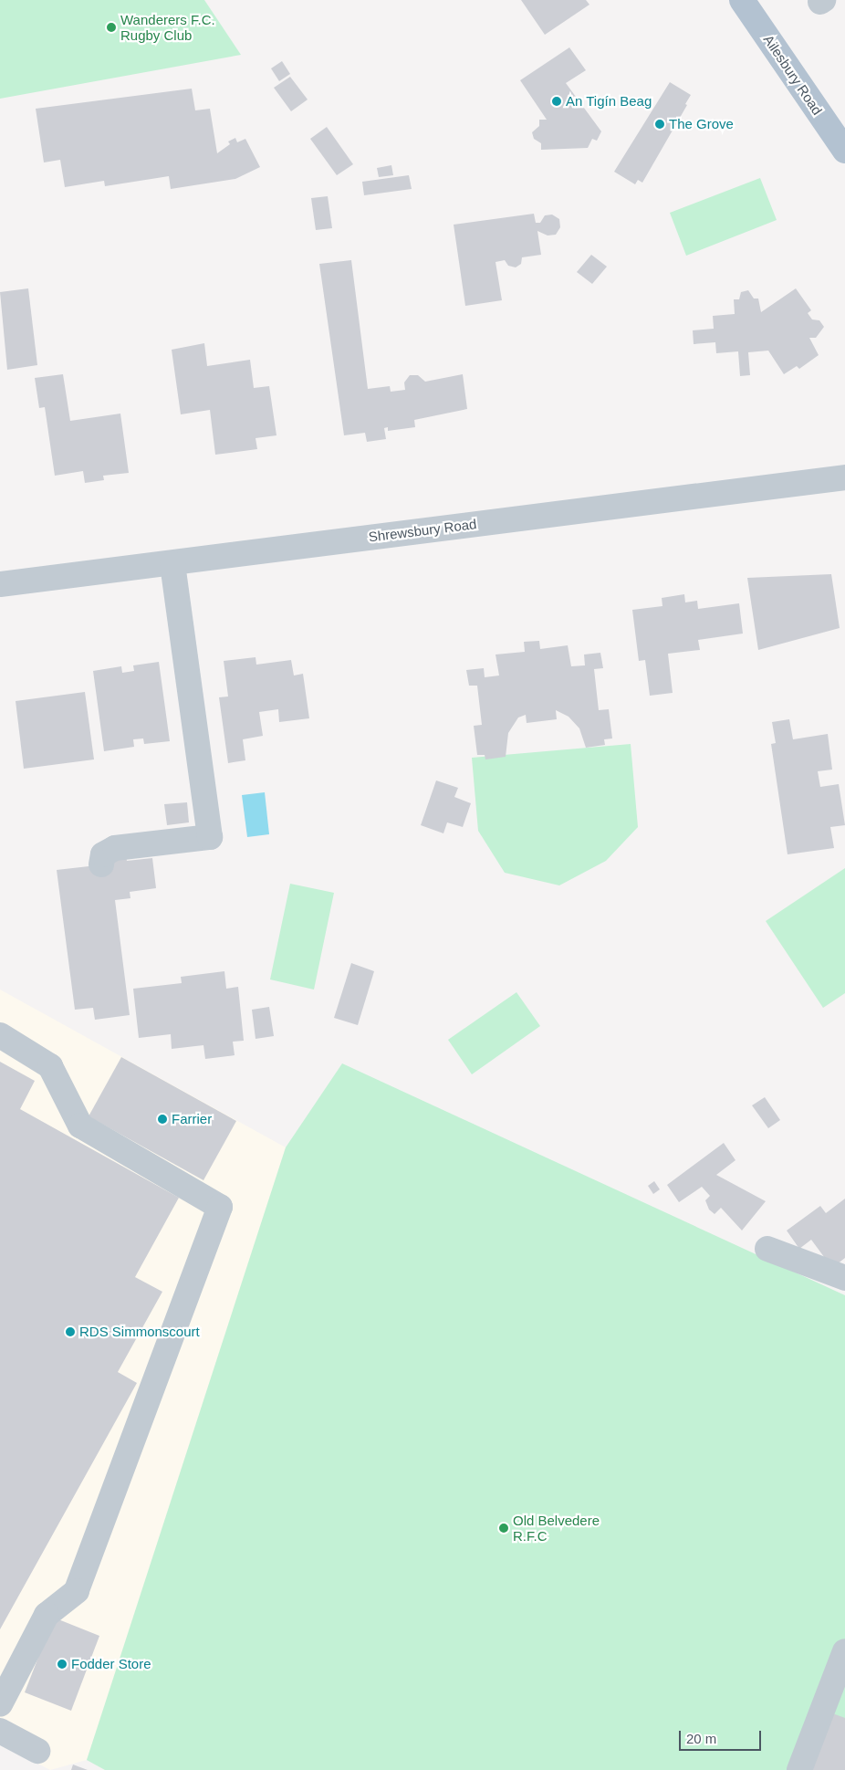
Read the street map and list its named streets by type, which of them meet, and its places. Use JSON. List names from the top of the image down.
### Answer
{
  "streets": {
    "main road": ["Ailesbury Road"],
    "street": ["Shrewsbury Road"]
  },
  "places": [
    "Wanderers F.C. Rugby Club",
    "An Tigín Beag",
    "The Grove",
    "Farrier",
    "RDS Simmonscourt",
    "Old Belvedere R.F.C",
    "Fodder Store"
  ],
  "scale_bar": "20 m"
}
